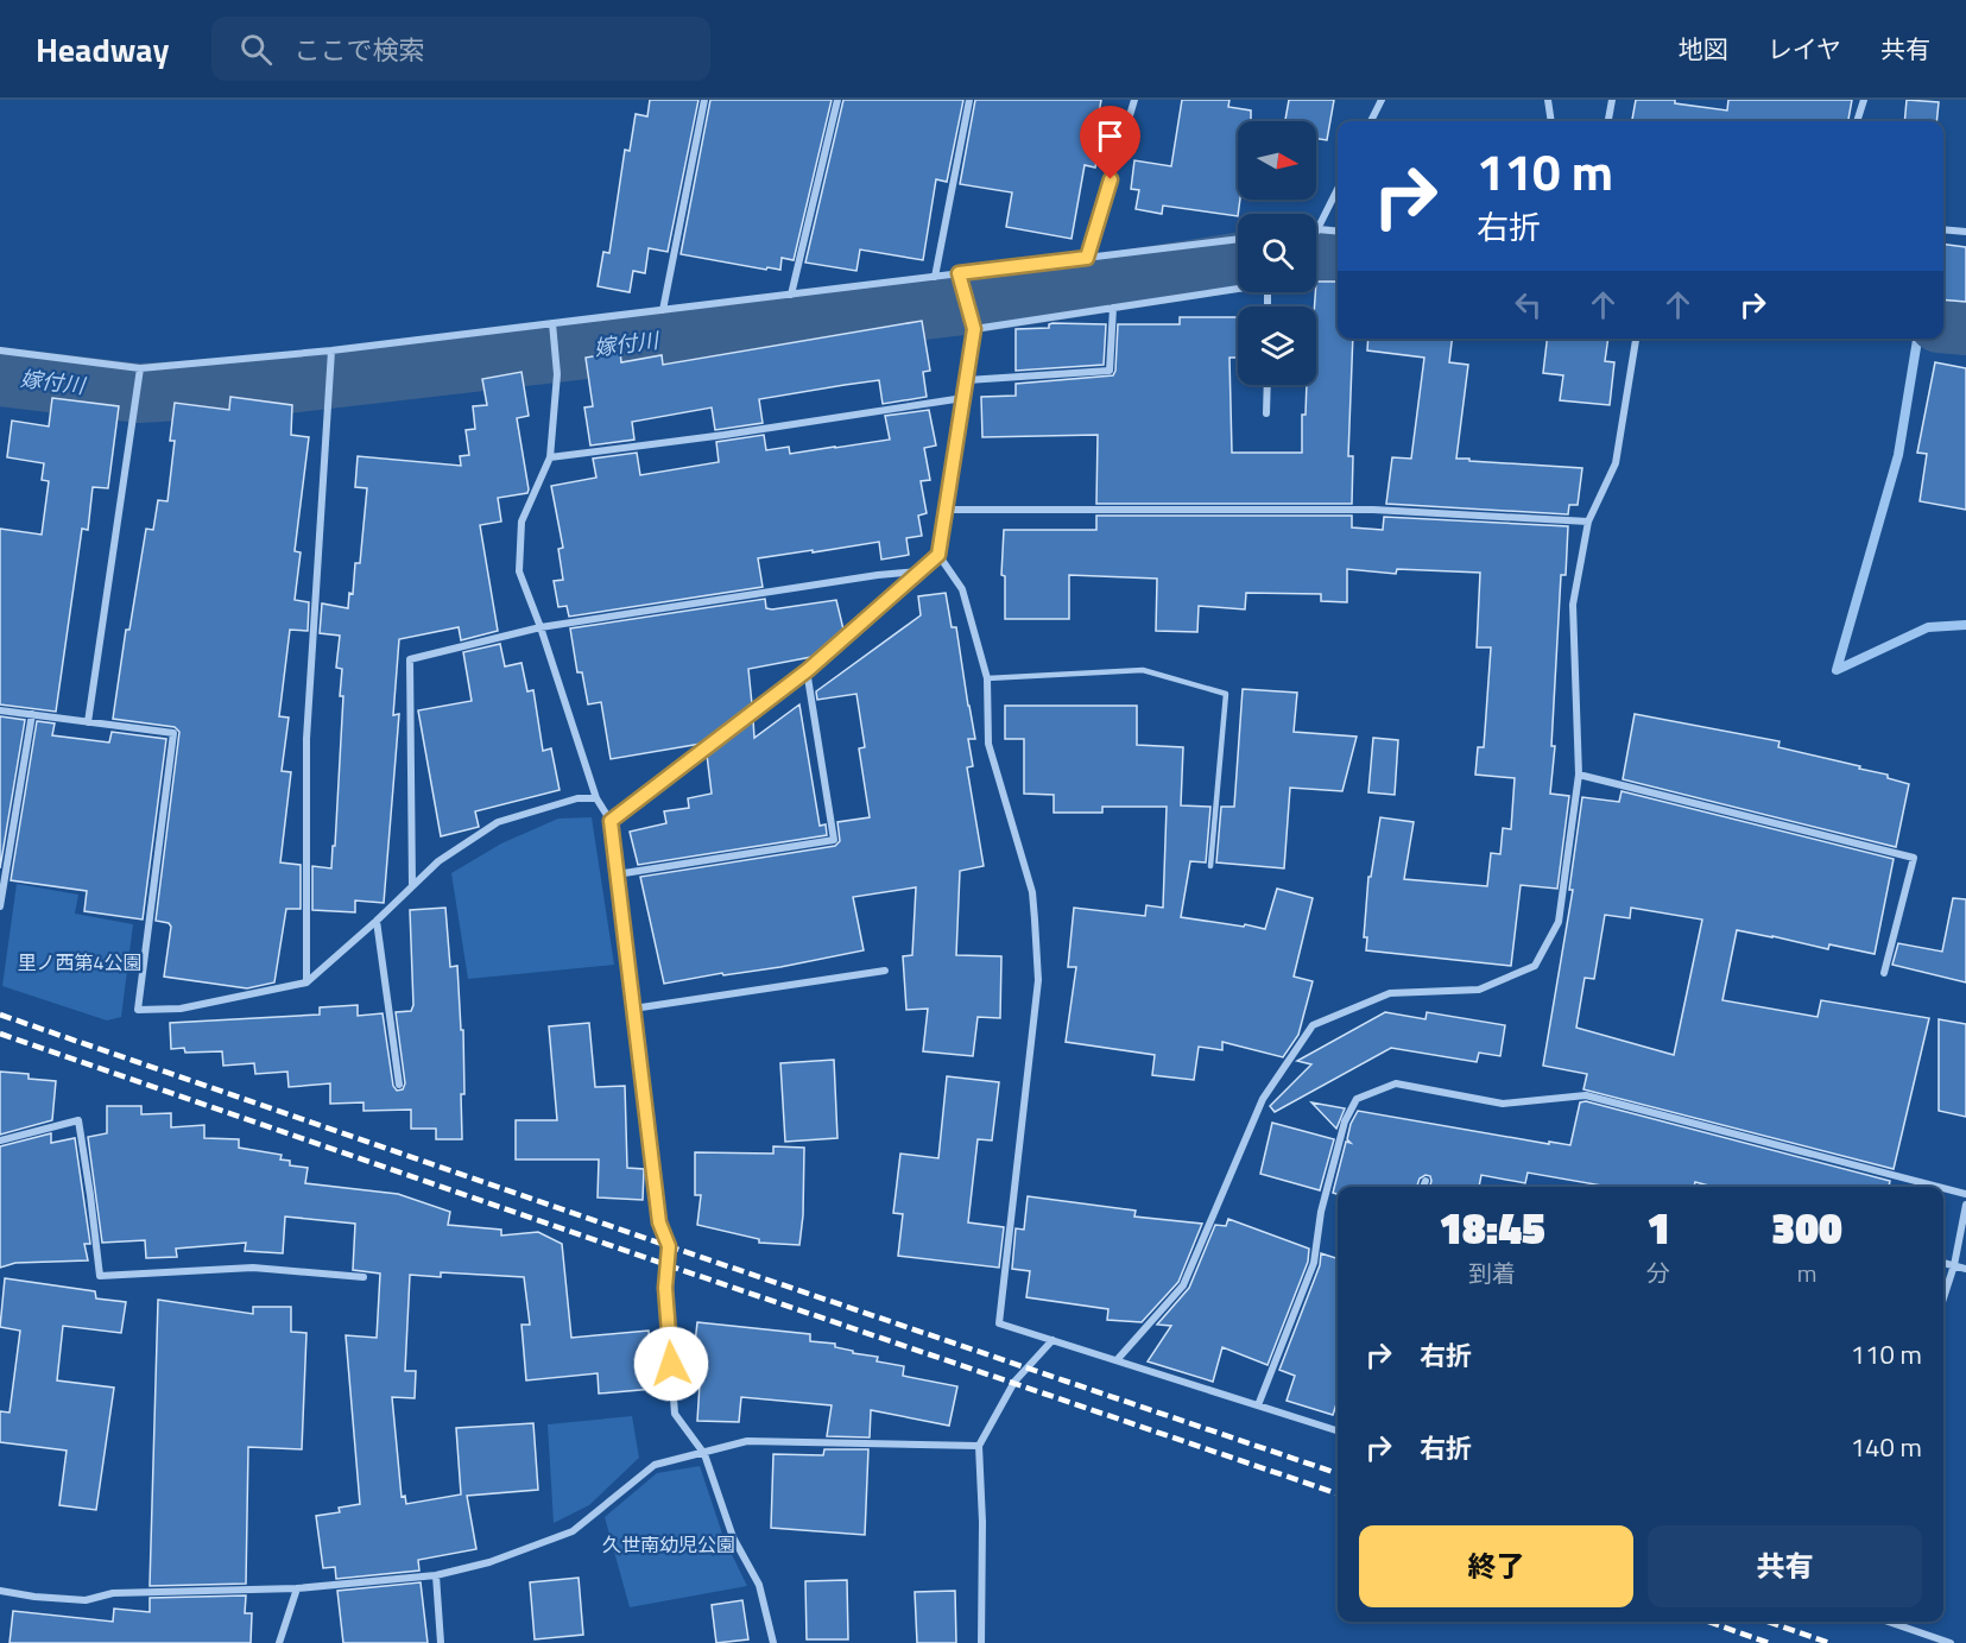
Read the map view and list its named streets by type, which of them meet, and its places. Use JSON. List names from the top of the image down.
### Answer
{
  "water": ["嫁付川"],
  "parks": ["里ノ西第4公園", "久世南幼児公園"],
  "north": "right",
  "page": {
    "header": "Headway",
    "search": "ここで検索",
    "nav": ["地図", "レイヤ", "共有"],
    "turn": ["110 m", "右折"],
    "eta": [
      "18:45",
      "到着",
      "1",
      "分",
      "300",
      "m"
    ],
    "list": [
      {
        "name": "右折",
        "value": "110 m"
      },
      {
        "name": "右折",
        "value": "140 m"
      }
    ],
    "buttons": ["終了", "共有"]
  }
}
